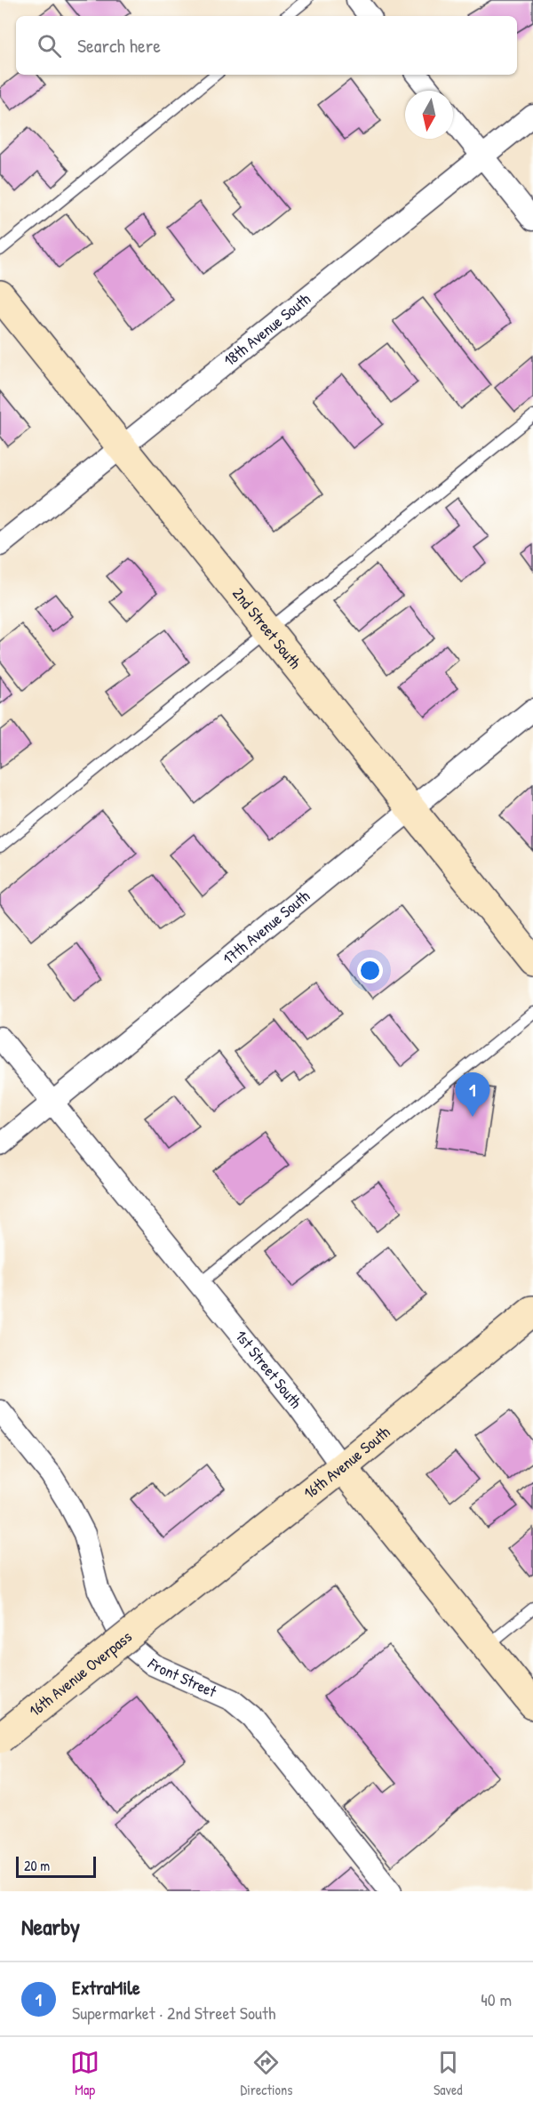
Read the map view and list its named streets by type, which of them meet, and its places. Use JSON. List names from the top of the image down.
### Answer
{
  "streets": {
    "street": [
      "18th Avenue South",
      "2nd Street South",
      "17th Avenue South",
      "1st Street South",
      "16th Avenue South",
      "16th Avenue Overpass",
      "Front Street"
    ]
  },
  "crossings": [
    ["18th Avenue South", "2nd Street South"],
    ["2nd Street South", "17th Avenue South"],
    ["17th Avenue South", "1st Street South"],
    ["1st Street South", "16th Avenue South"],
    ["16th Avenue South", "16th Avenue Overpass"]
  ],
  "scale_bar": "20 m",
  "north": "bottom",
  "page": {
    "search": "Search here",
    "pins": "1",
    "scale": "20 m",
    "heading": "Nearby",
    "list": [
      {
        "mark": "1",
        "name": "ExtraMile",
        "note": "Supermarket · 2nd Street South",
        "value": "40 m"
      }
    ],
    "nav": ["Map", "Directions", "Saved"]
  }
}
